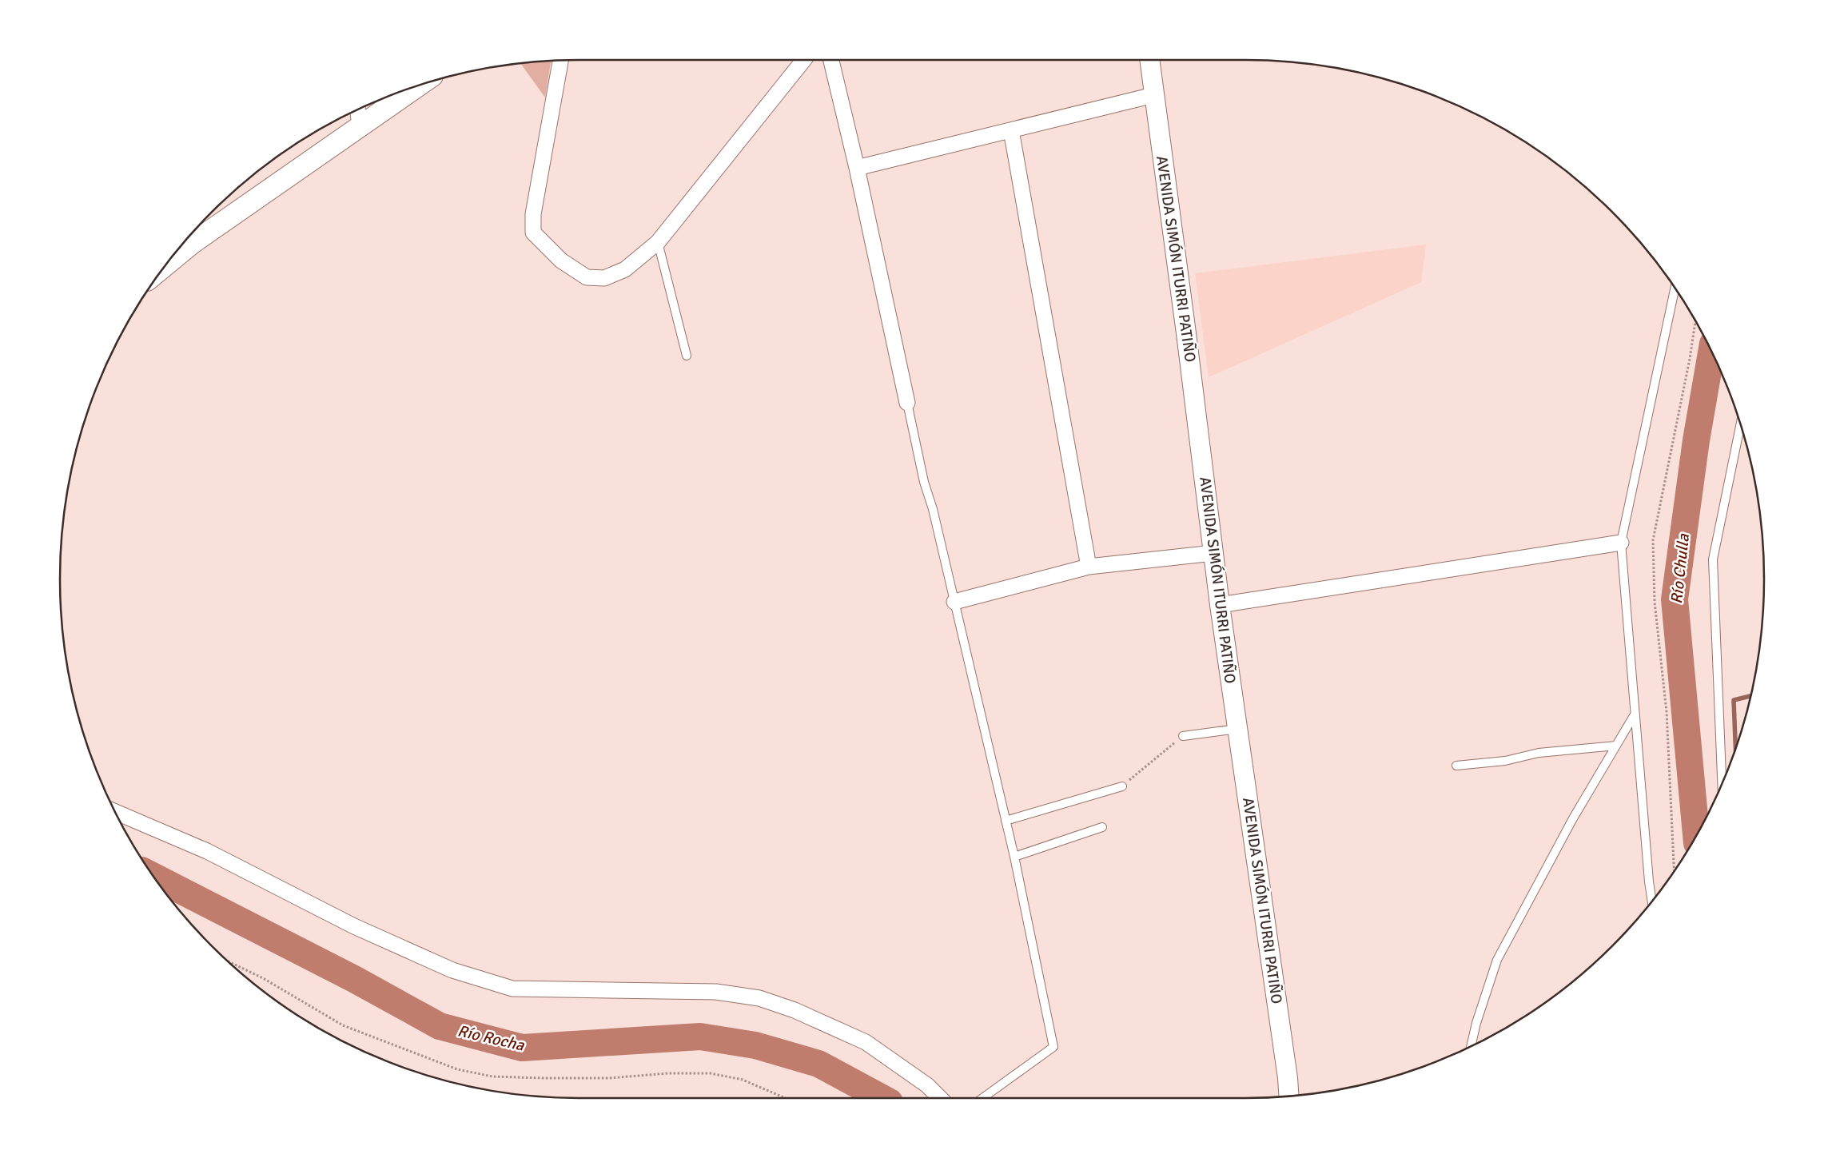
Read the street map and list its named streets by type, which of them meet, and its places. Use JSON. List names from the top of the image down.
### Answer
{
  "streets": {
    "street": ["AVENIDA SIMÓN ITURRI PATIÑO"]
  },
  "water": ["Río Chulla", "Río Rocha"]
}
